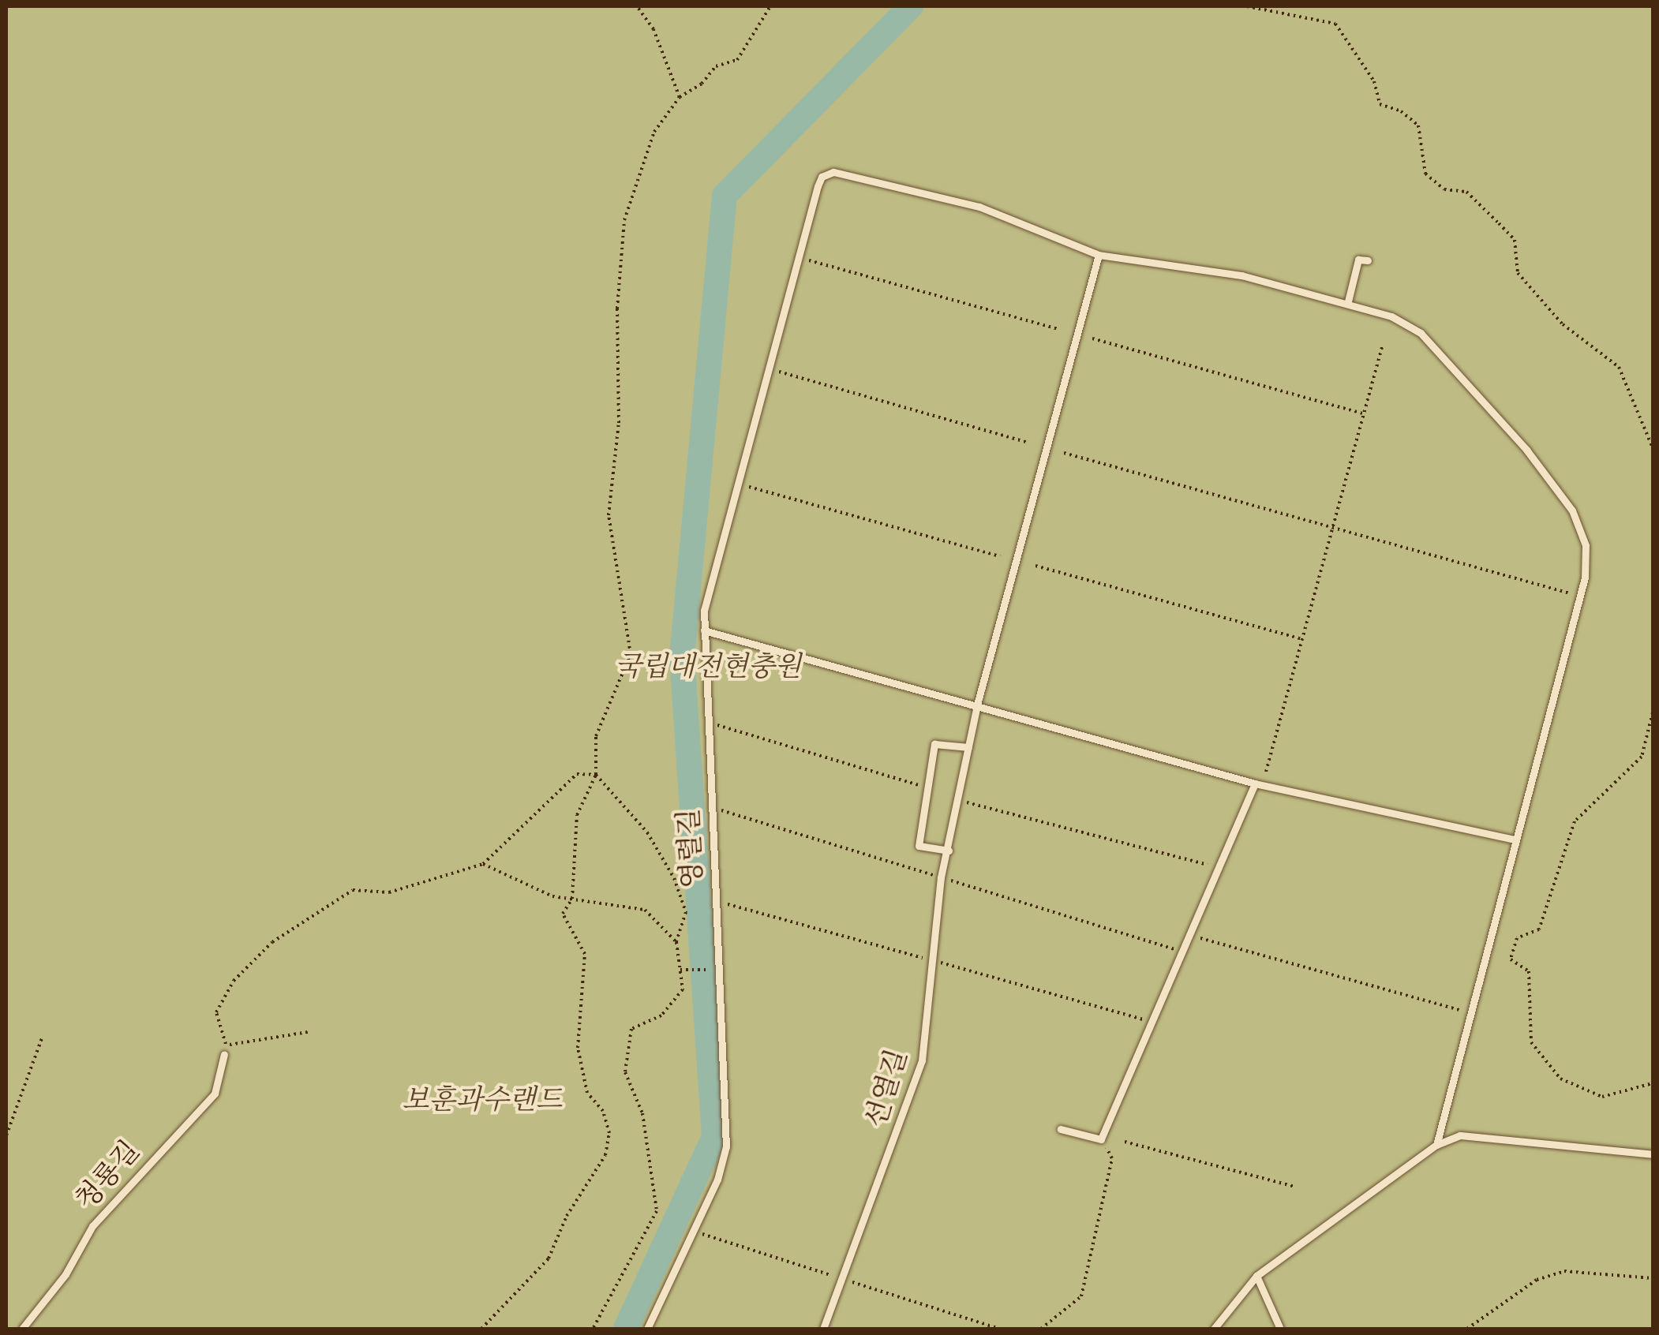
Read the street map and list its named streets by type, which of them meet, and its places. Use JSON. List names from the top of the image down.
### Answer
{
  "streets": {
    "lane": ["영렬길", "선열길", "청룡길"]
  },
  "parks": ["국립대전현충원", "보훈과수랜드"]
}
